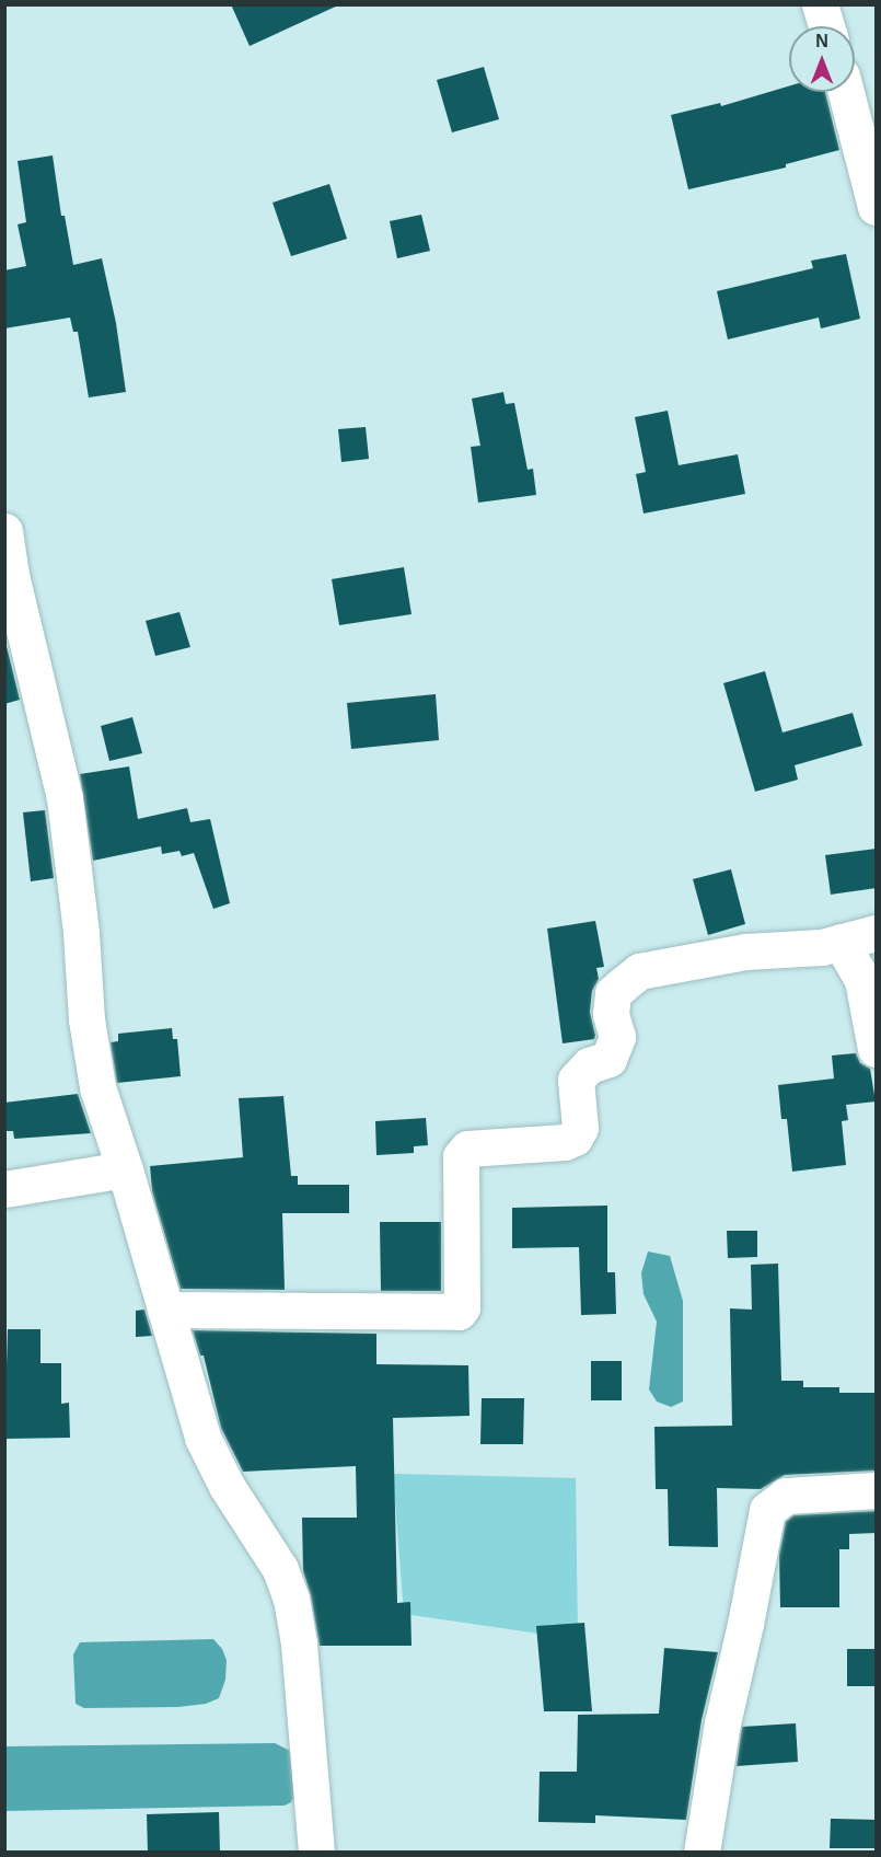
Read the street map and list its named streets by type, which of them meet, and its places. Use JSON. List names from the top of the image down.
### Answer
{
  "north": "top"
}
